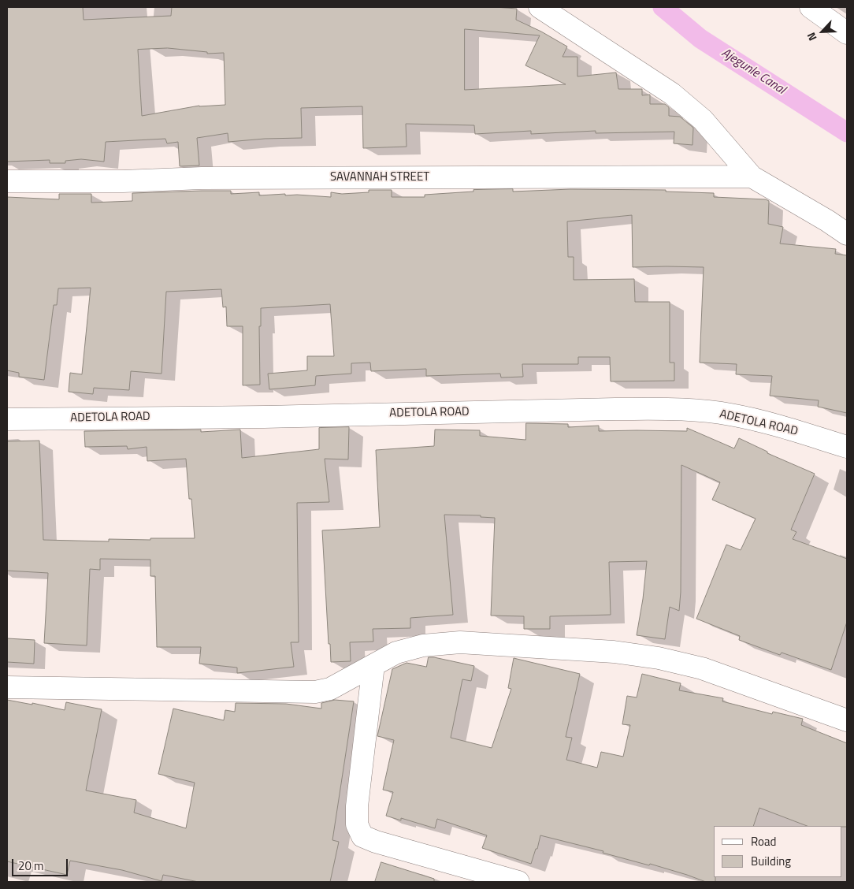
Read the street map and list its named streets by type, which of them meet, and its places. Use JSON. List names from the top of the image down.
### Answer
{
  "streets": {
    "street": ["SAVANNAH STREET", "ADETOLA ROAD"]
  },
  "water": ["Ajegunle Canal"],
  "legend": ["Road", "Building"],
  "scale_bar": "20 m",
  "north": "bottom left"
}
